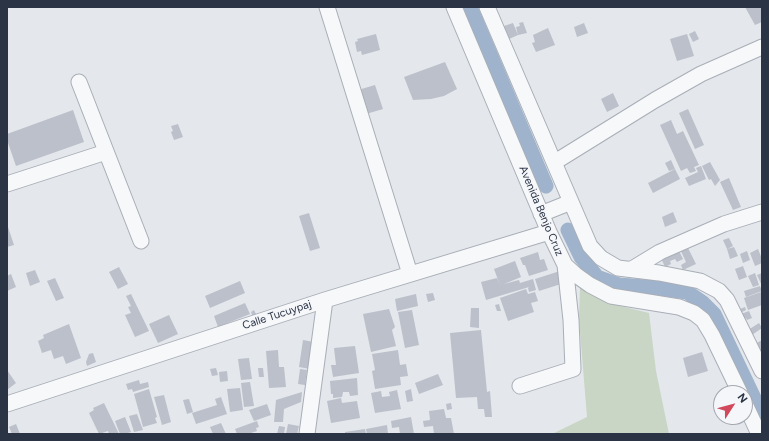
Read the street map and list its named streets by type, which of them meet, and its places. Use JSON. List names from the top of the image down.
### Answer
{
  "streets": {
    "street": ["Avenida Benjo Cruz", "Calle Tucuypaj"]
  },
  "crossings": [
    ["Avenida Benjo Cruz", "Calle Tucuypaj"]
  ],
  "north": "top right"
}
